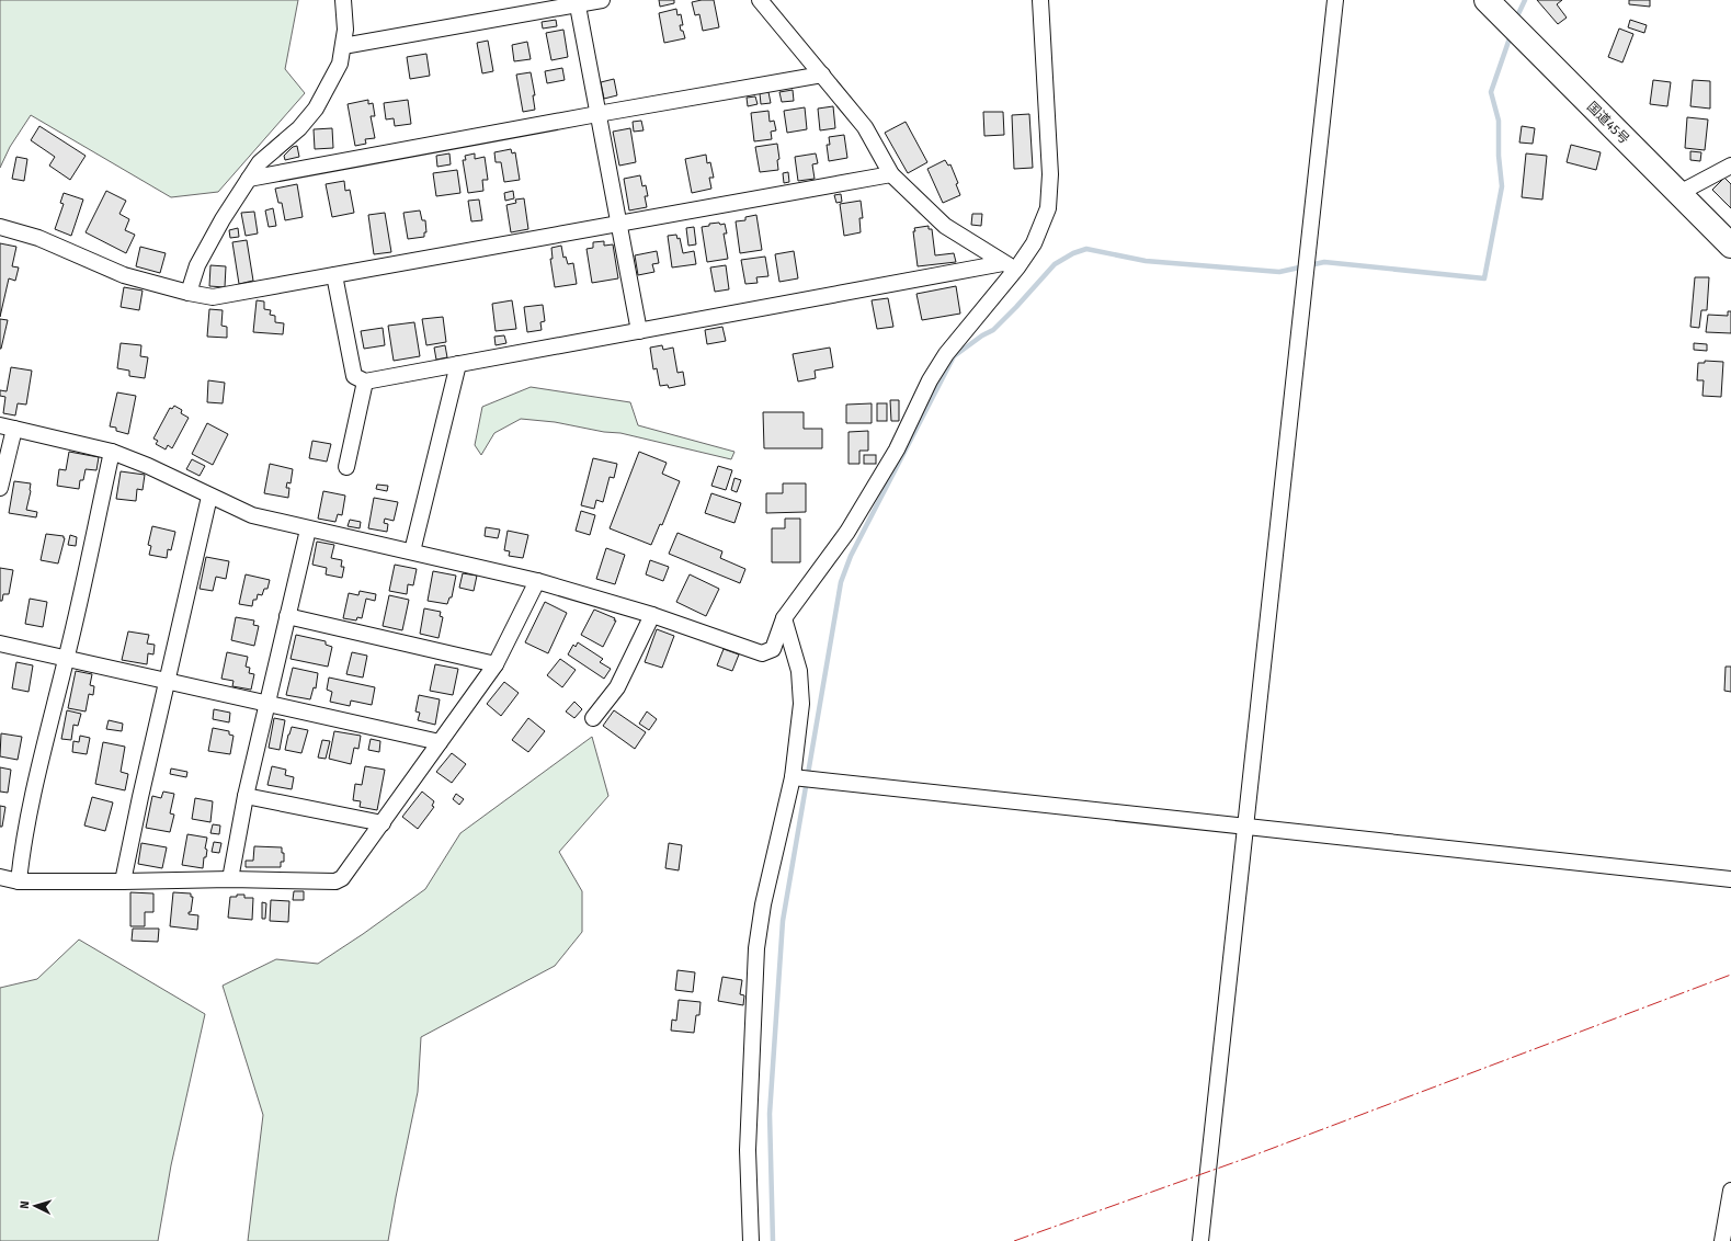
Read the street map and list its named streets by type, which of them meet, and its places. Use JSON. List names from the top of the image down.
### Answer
{
  "streets": {
    "highway": ["国道45号"]
  },
  "north": "left"
}
